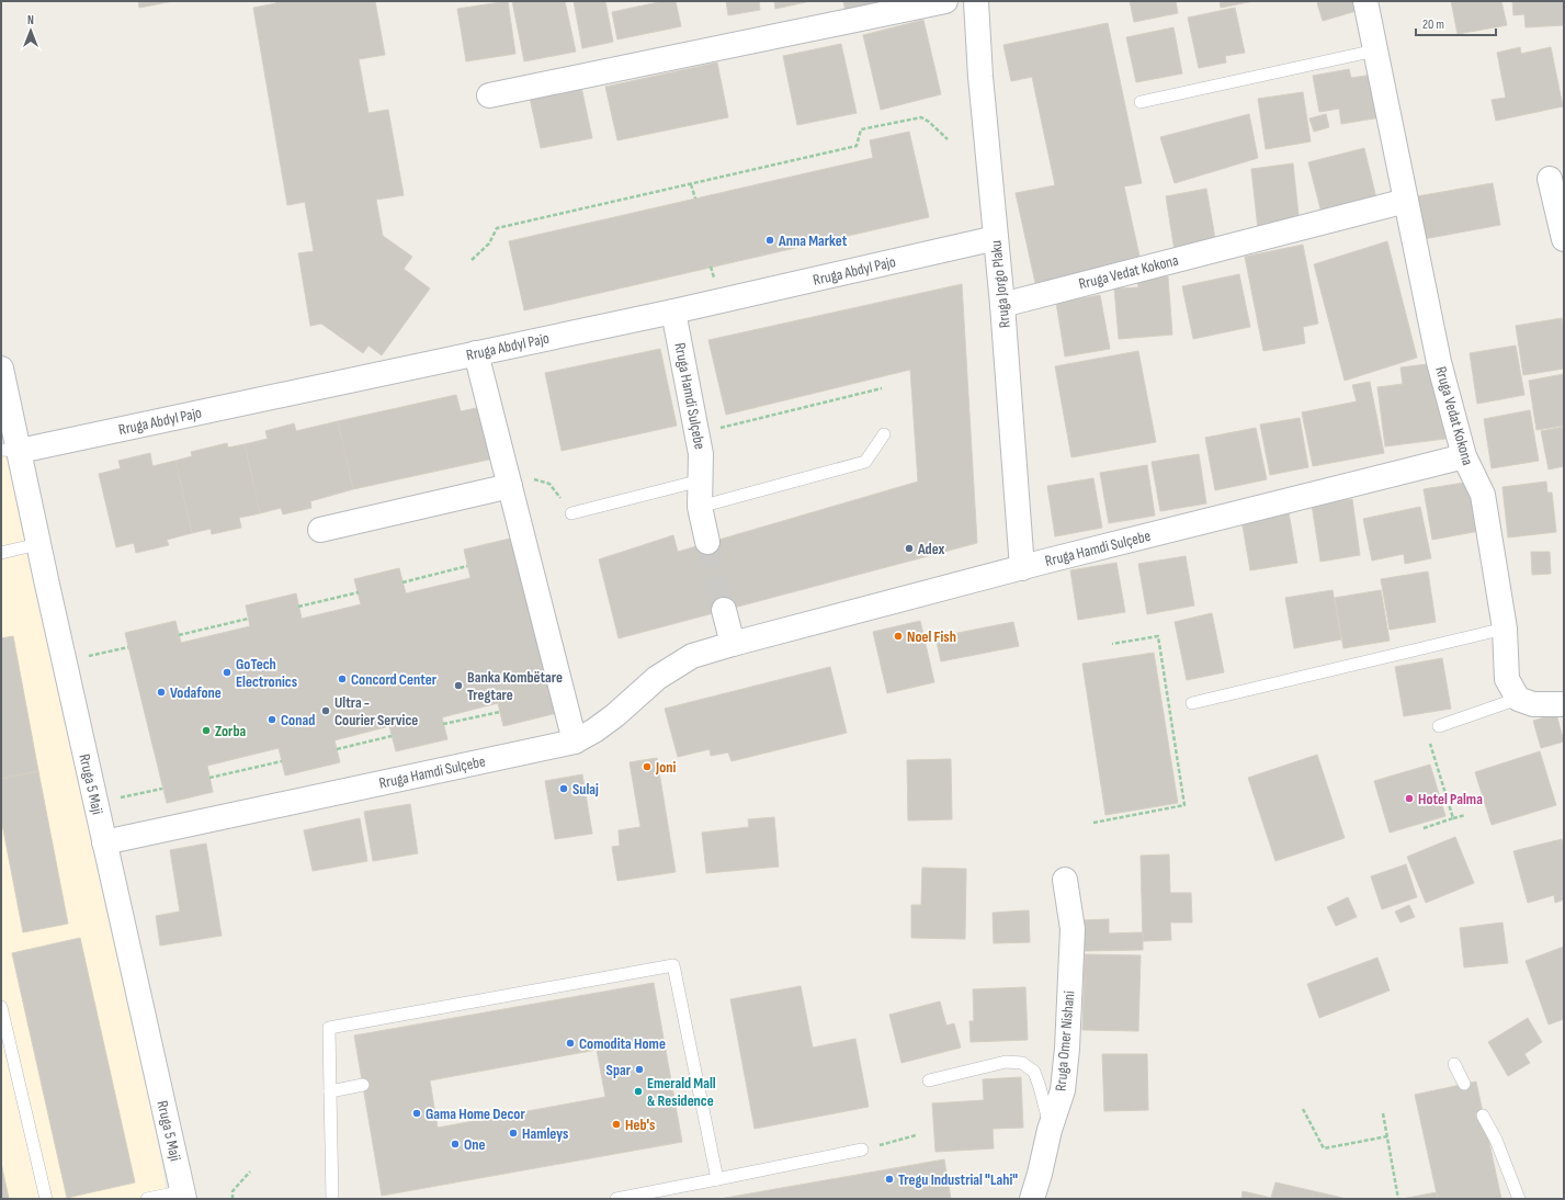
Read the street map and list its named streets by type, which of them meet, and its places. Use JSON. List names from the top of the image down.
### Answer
{
  "streets": {
    "street": [
      "Rruga Abdyl Pajo",
      "Rruga Vedat Kokona",
      "Rruga Jorgo Plaku",
      "Rruga Hamdi Sulçebe",
      "Rruga 5 Maji",
      "Rruga Omer Nishani"
    ]
  },
  "crossings": [
    ["Rruga Abdyl Pajo", "Rruga Jorgo Plaku"],
    ["Rruga Abdyl Pajo", "Rruga Hamdi Sulçebe"],
    ["Rruga Abdyl Pajo", "Rruga 5 Maji"],
    ["Rruga Vedat Kokona", "Rruga Jorgo Plaku"],
    ["Rruga Vedat Kokona", "Rruga Hamdi Sulçebe"],
    ["Rruga Jorgo Plaku", "Rruga Hamdi Sulçebe"],
    ["Rruga Hamdi Sulçebe", "Rruga 5 Maji"]
  ],
  "places": [
    "Anna Market",
    "Adex",
    "Noel Fish",
    "GoTech Electronics",
    "Concord Center",
    "Banka Kombëtare Tregtare",
    "Vodafone",
    "Ultra - Courier Service",
    "Conad",
    "Zorba",
    "Joni",
    "Sulaj",
    "Hotel Palma",
    "Comodita Home",
    "Spar",
    "Emerald Mall & Residence",
    "Gama Home Decor",
    "Heb's",
    "Hamleys",
    "One",
    "Tregu Industrial \"Lahi\""
  ],
  "scale_bar": "20 m",
  "north": "top"
}
